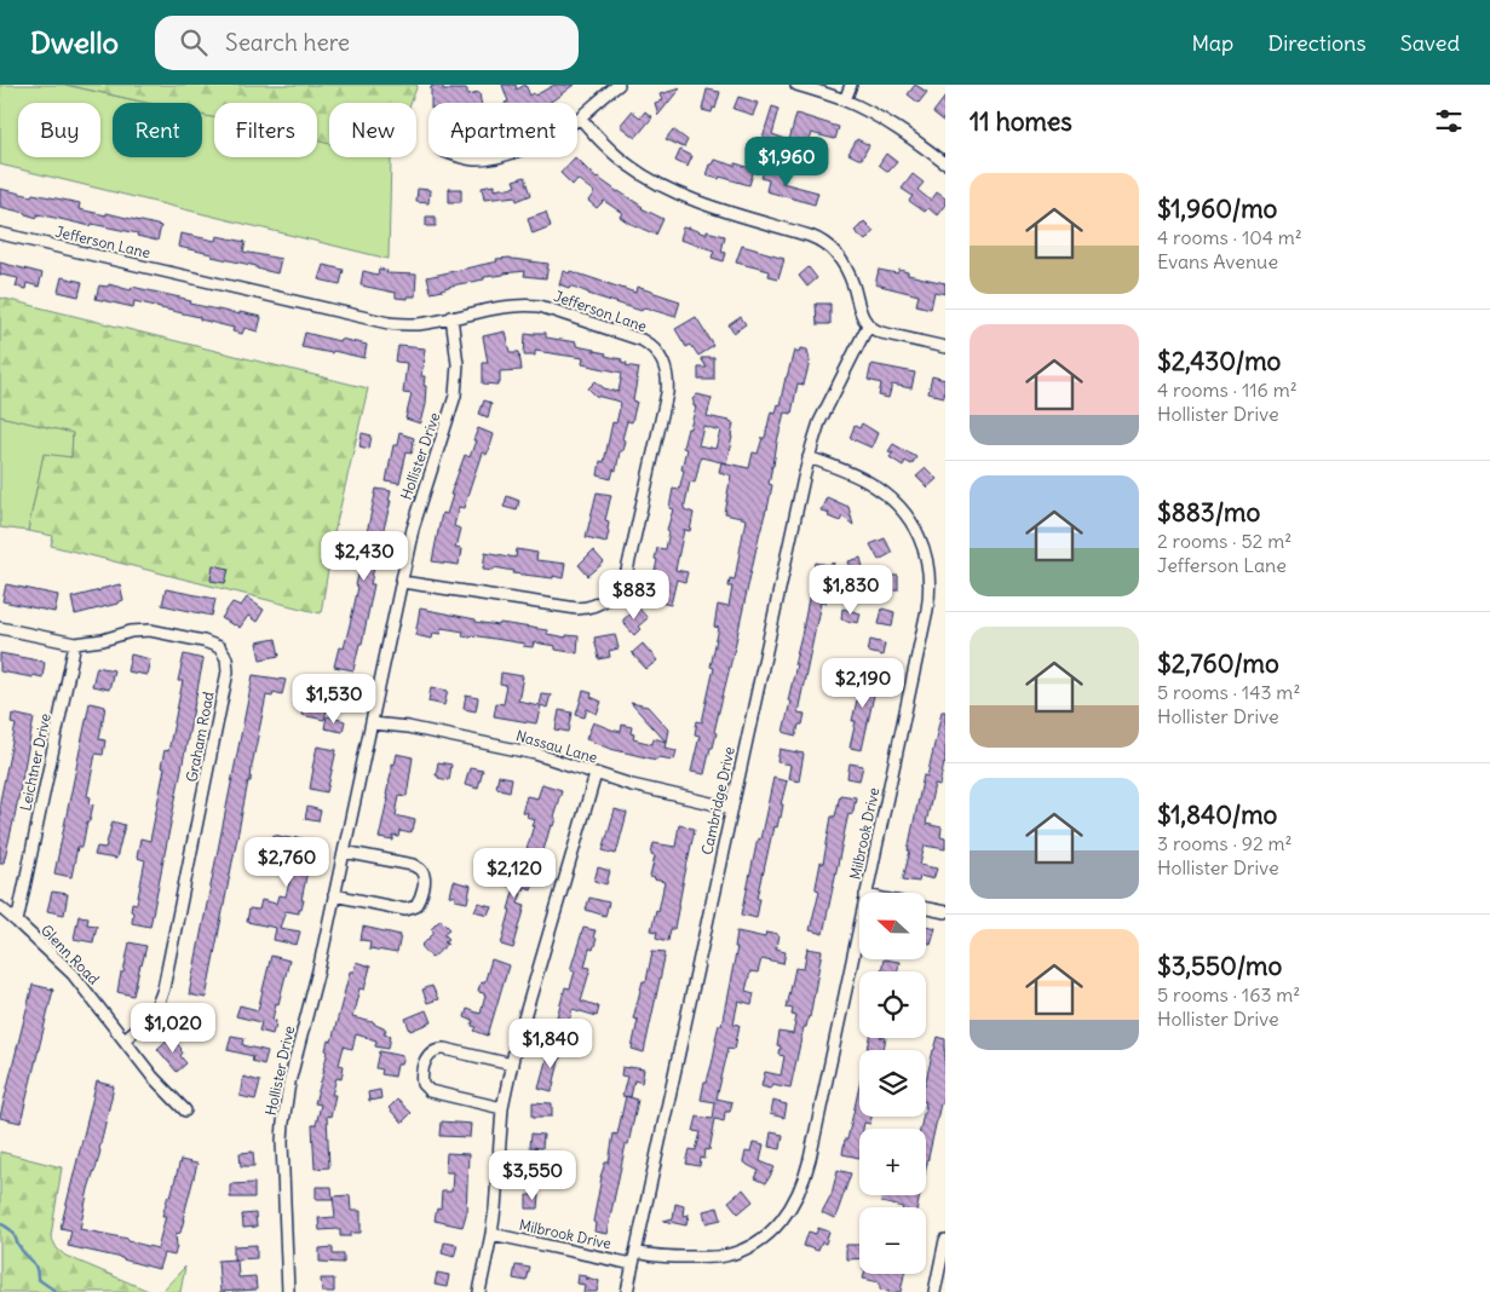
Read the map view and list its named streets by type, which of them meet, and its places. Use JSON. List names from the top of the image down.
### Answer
{
  "streets": {
    "street": [
      "Jefferson Lane",
      "Hollister Drive",
      "Graham Road",
      "Nassau Lane",
      "Leichtner Drive",
      "Cambridge Drive",
      "Milbrook Drive",
      "Glenn Road"
    ]
  },
  "crossings": [
    ["Jefferson Lane", "Hollister Drive"],
    ["Hollister Drive", "Nassau Lane"],
    ["Graham Road", "Leichtner Drive"],
    ["Graham Road", "Glenn Road"],
    ["Nassau Lane", "Cambridge Drive"],
    ["Leichtner Drive", "Glenn Road"],
    ["Cambridge Drive", "Milbrook Drive"]
  ],
  "north": "left",
  "page": {
    "header": "Dwello",
    "search": "Search here",
    "nav": ["Map", "Directions", "Saved"],
    "heading": "11 homes",
    "chip": [
      "Buy",
      "Rent",
      "Filters",
      "New",
      "Apartment"
    ],
    "price": [
      "$1,960",
      "$2,430",
      "$1,830",
      "$883",
      "$2,190",
      "$1,530",
      "$2,760",
      "$2,120",
      "$1,020",
      "$1,840",
      "$3,550"
    ],
    "list": [
      {
        "name": "$1,960/mo",
        "note": "4 rooms · 104 m² · Evans Avenue"
      },
      {
        "name": "$2,430/mo",
        "note": "4 rooms · 116 m² · Hollister Drive"
      },
      {
        "name": "$883/mo",
        "note": "2 rooms · 52 m² · Jefferson Lane"
      },
      {
        "name": "$2,760/mo",
        "note": "5 rooms · 143 m² · Hollister Drive"
      },
      {
        "name": "$1,840/mo",
        "note": "3 rooms · 92 m² · Hollister Drive"
      },
      {
        "name": "$3,550/mo",
        "note": "5 rooms · 163 m² · Hollister Drive"
      }
    ],
    "map_buttons": ["+", "−"]
  }
}
